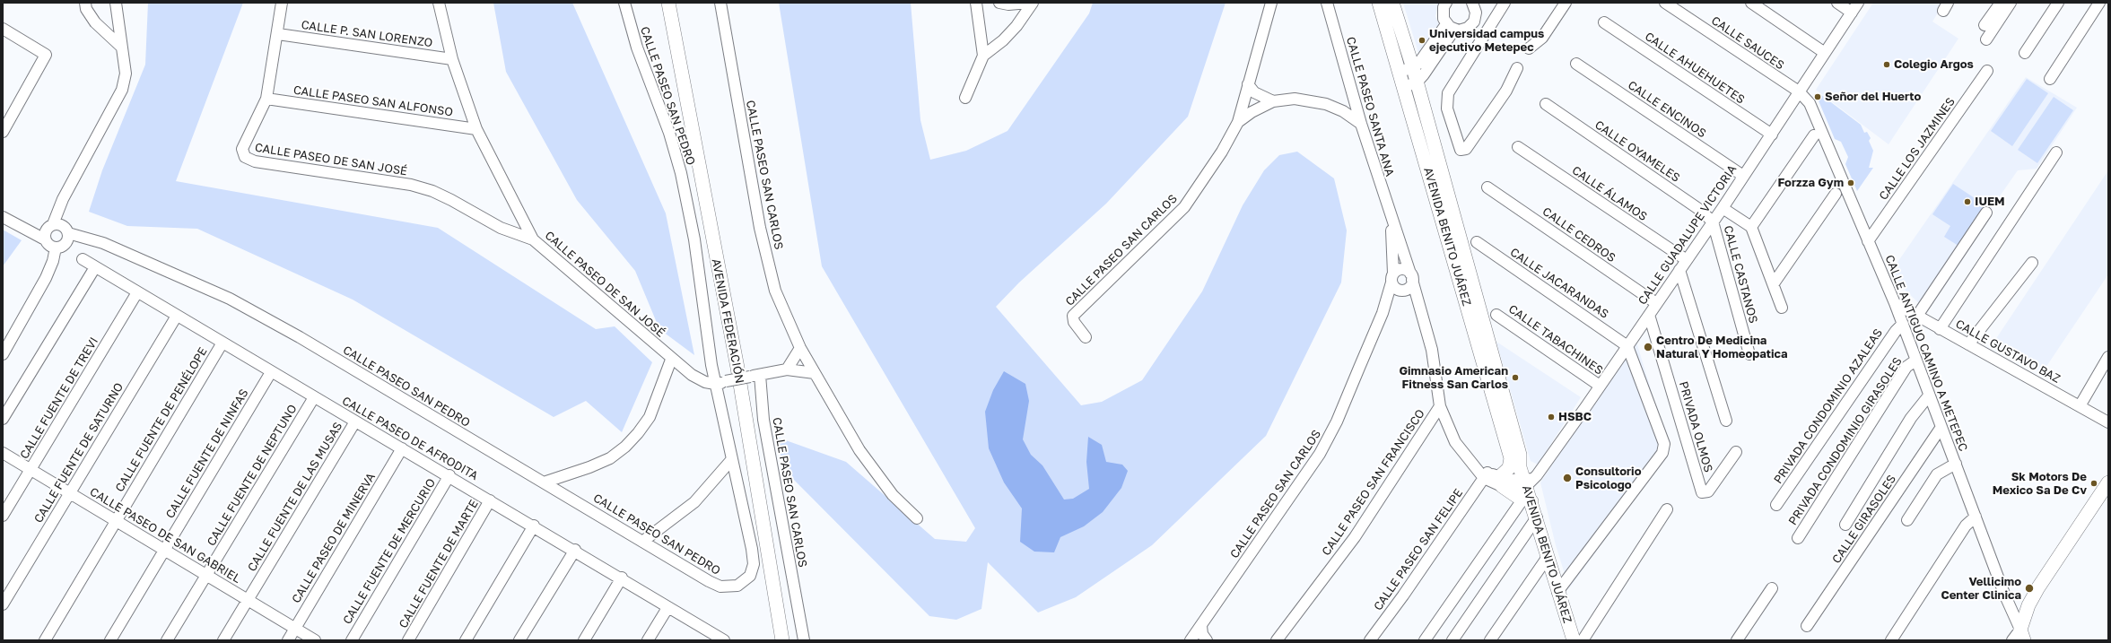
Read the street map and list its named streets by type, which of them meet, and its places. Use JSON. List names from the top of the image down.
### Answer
{
  "streets": {
    "main road": ["AVENIDA BENITO JUÁREZ", "AVENIDA FEDERACIÓN"],
    "street": [
      "CALLE P. SAN LORENZO",
      "CALLE SAUCES",
      "CALLE AHUEHUETES",
      "CALLE PASEO SAN PEDRO",
      "CALLE PASEO SAN ALFONSO",
      "CALLE PASEO SANTA ANA",
      "CALLE ENCINOS",
      "CALLE LOS JAZMINES",
      "CALLE OYAMELES",
      "CALLE PASEO DE SAN JOSÉ",
      "CALLE PASEO SAN CARLOS",
      "CALLE ÁLAMOS",
      "CALLE CEDROS",
      "CALLE GUADALUPE VICTORIA",
      "CALLE CASTANOS",
      "CALLE JACARANDAS",
      "CALLE TABACHINES",
      "CALLE GUSTAVO BAZ",
      "CALLE ANTIGUO CAMINO A METEPEC",
      "CALLE FUENTE DE TREVI",
      "PRIVADA CONDOMINIO AZALEAS",
      "CALLE FUENTE DE PENÉLOPE",
      "PRIVADA OLMOS",
      "CALLE PASEO DE AFRODITA",
      "PRIVADA CONDOMINIO GIRASOLES",
      "CALLE FUENTE DE SATURNO",
      "CALLE FUENTE DE NINFAS",
      "CALLE FUENTE DE NEPTUNO",
      "CALLE PASEO SAN FRANCISCO",
      "CALLE FUENTE DE LAS MUSAS",
      "CALLE GIRASOLES",
      "CALLE PASEO DE SAN GABRIEL",
      "CALLE PASEO DE MINERVA",
      "CALLE PASEO SAN FELIPE",
      "CALLE FUENTE DE MERCURIO",
      "CALLE FUENTE DE MARTE"
    ]
  },
  "crossings": [
    ["CALLE SAUCES", "CALLE GUADALUPE VICTORIA"],
    ["CALLE SAUCES", "CALLE ANTIGUO CAMINO A METEPEC"],
    ["CALLE AHUEHUETES", "CALLE GUADALUPE VICTORIA"],
    ["CALLE PASEO SAN PEDRO", "CALLE PASEO DE SAN JOSÉ"],
    ["CALLE PASEO SAN ALFONSO", "CALLE PASEO DE SAN JOSÉ"],
    ["CALLE PASEO SANTA ANA", "CALLE PASEO SAN CARLOS"],
    ["CALLE PASEO SANTA ANA", "CALLE PASEO SAN FRANCISCO"],
    ["CALLE PASEO SANTA ANA", "CALLE PASEO SAN FELIPE"],
    ["CALLE ENCINOS", "CALLE GUADALUPE VICTORIA"],
    ["CALLE LOS JAZMINES", "CALLE ANTIGUO CAMINO A METEPEC"],
    ["CALLE OYAMELES", "CALLE GUADALUPE VICTORIA"],
    ["CALLE OYAMELES", "CALLE CASTANOS"],
    ["CALLE ÁLAMOS", "CALLE GUADALUPE VICTORIA"],
    ["CALLE CEDROS", "CALLE GUADALUPE VICTORIA"],
    ["CALLE GUADALUPE VICTORIA", "AVENIDA BENITO JUÁREZ"],
    ["CALLE GUADALUPE VICTORIA", "CALLE CASTANOS"],
    ["CALLE GUADALUPE VICTORIA", "CALLE JACARANDAS"],
    ["CALLE GUADALUPE VICTORIA", "CALLE TABACHINES"],
    ["CALLE GUADALUPE VICTORIA", "CALLE ANTIGUO CAMINO A METEPEC"],
    ["CALLE GUADALUPE VICTORIA", "PRIVADA OLMOS"],
    ["CALLE GUSTAVO BAZ", "CALLE ANTIGUO CAMINO A METEPEC"],
    ["CALLE ANTIGUO CAMINO A METEPEC", "PRIVADA CONDOMINIO AZALEAS"],
    ["CALLE ANTIGUO CAMINO A METEPEC", "PRIVADA CONDOMINIO GIRASOLES"],
    ["CALLE ANTIGUO CAMINO A METEPEC", "CALLE GIRASOLES"],
    ["CALLE FUENTE DE TREVI", "CALLE PASEO DE AFRODITA"],
    ["CALLE FUENTE DE TREVI", "CALLE PASEO DE SAN GABRIEL"],
    ["CALLE FUENTE DE PENÉLOPE", "CALLE PASEO DE AFRODITA"],
    ["CALLE FUENTE DE PENÉLOPE", "CALLE PASEO DE SAN GABRIEL"],
    ["CALLE PASEO DE AFRODITA", "CALLE FUENTE DE SATURNO"],
    ["CALLE PASEO DE AFRODITA", "CALLE FUENTE DE NINFAS"],
    ["CALLE PASEO DE AFRODITA", "CALLE FUENTE DE NEPTUNO"],
    ["CALLE PASEO DE AFRODITA", "CALLE FUENTE DE LAS MUSAS"],
    ["CALLE PASEO DE AFRODITA", "CALLE PASEO DE MINERVA"],
    ["CALLE PASEO DE AFRODITA", "CALLE FUENTE DE MERCURIO"],
    ["CALLE PASEO DE AFRODITA", "CALLE FUENTE DE MARTE"],
    ["CALLE FUENTE DE SATURNO", "CALLE PASEO DE SAN GABRIEL"],
    ["CALLE FUENTE DE NINFAS", "CALLE PASEO DE SAN GABRIEL"],
    ["CALLE FUENTE DE NEPTUNO", "CALLE PASEO DE SAN GABRIEL"],
    ["CALLE FUENTE DE LAS MUSAS", "CALLE PASEO DE SAN GABRIEL"],
    ["CALLE PASEO DE SAN GABRIEL", "CALLE PASEO DE MINERVA"]
  ],
  "places": [
    "Universidad campus ejecutivo Metepec",
    "Colegio Argos",
    "Señor del Huerto",
    "Forzza Gym",
    "IUEM",
    "Centro De Medicina Natural Y Homeopatica",
    "Gimnasio American Fitness San Carlos",
    "HSBC",
    "Consultorio Psicologo",
    "Sk Motors De Mexico Sa De Cv",
    "Vellicimo Center Clinica"
  ]
}
